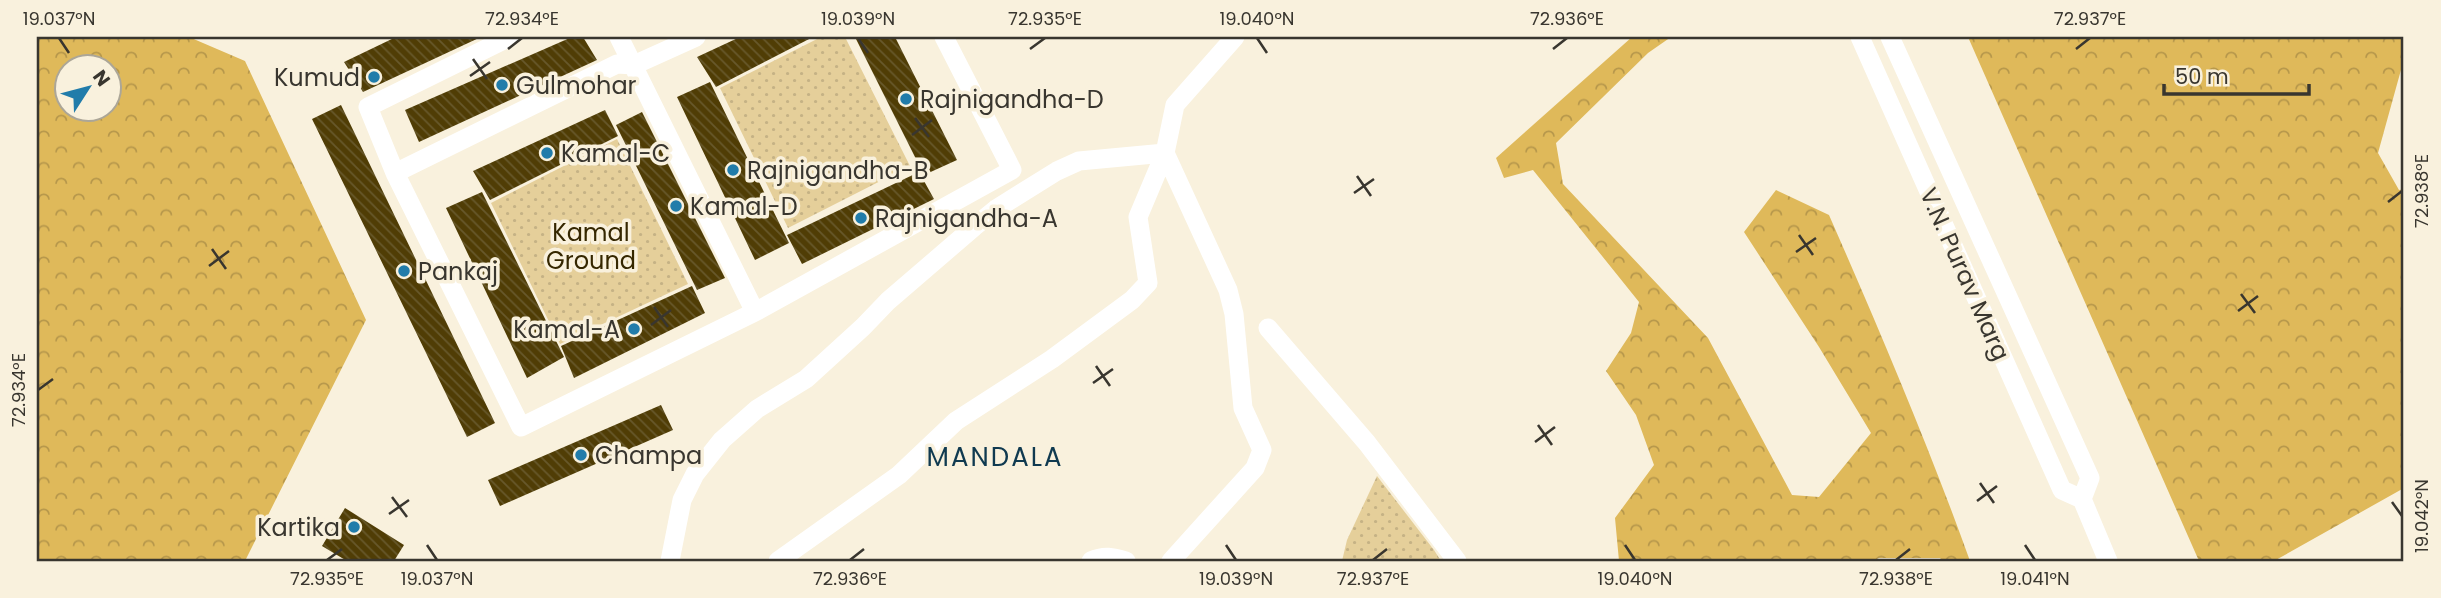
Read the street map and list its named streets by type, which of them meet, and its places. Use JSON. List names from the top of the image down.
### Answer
{
  "streets": {
    "street": ["V.N. Purav Marg"]
  },
  "districts": ["MANDALA"],
  "parks": ["Kamal Ground"],
  "places": [
    "Kumud",
    "Gulmohar",
    "Rajnigandha-D",
    "Kamal-C",
    "Rajnigandha-B",
    "Kamal-D",
    "Rajnigandha-A",
    "Pankaj",
    "Kamal-A",
    "Champa",
    "Kartika"
  ],
  "scale_bar": "50 m",
  "north": "top right",
  "coordinates": [
    "19.037°N",
    "72.934°E",
    "19.039°N",
    "72.935°E",
    "19.040°N",
    "72.936°E",
    "72.937°E",
    "72.938°E",
    "19.042°N",
    "19.041°N"
  ]
}
